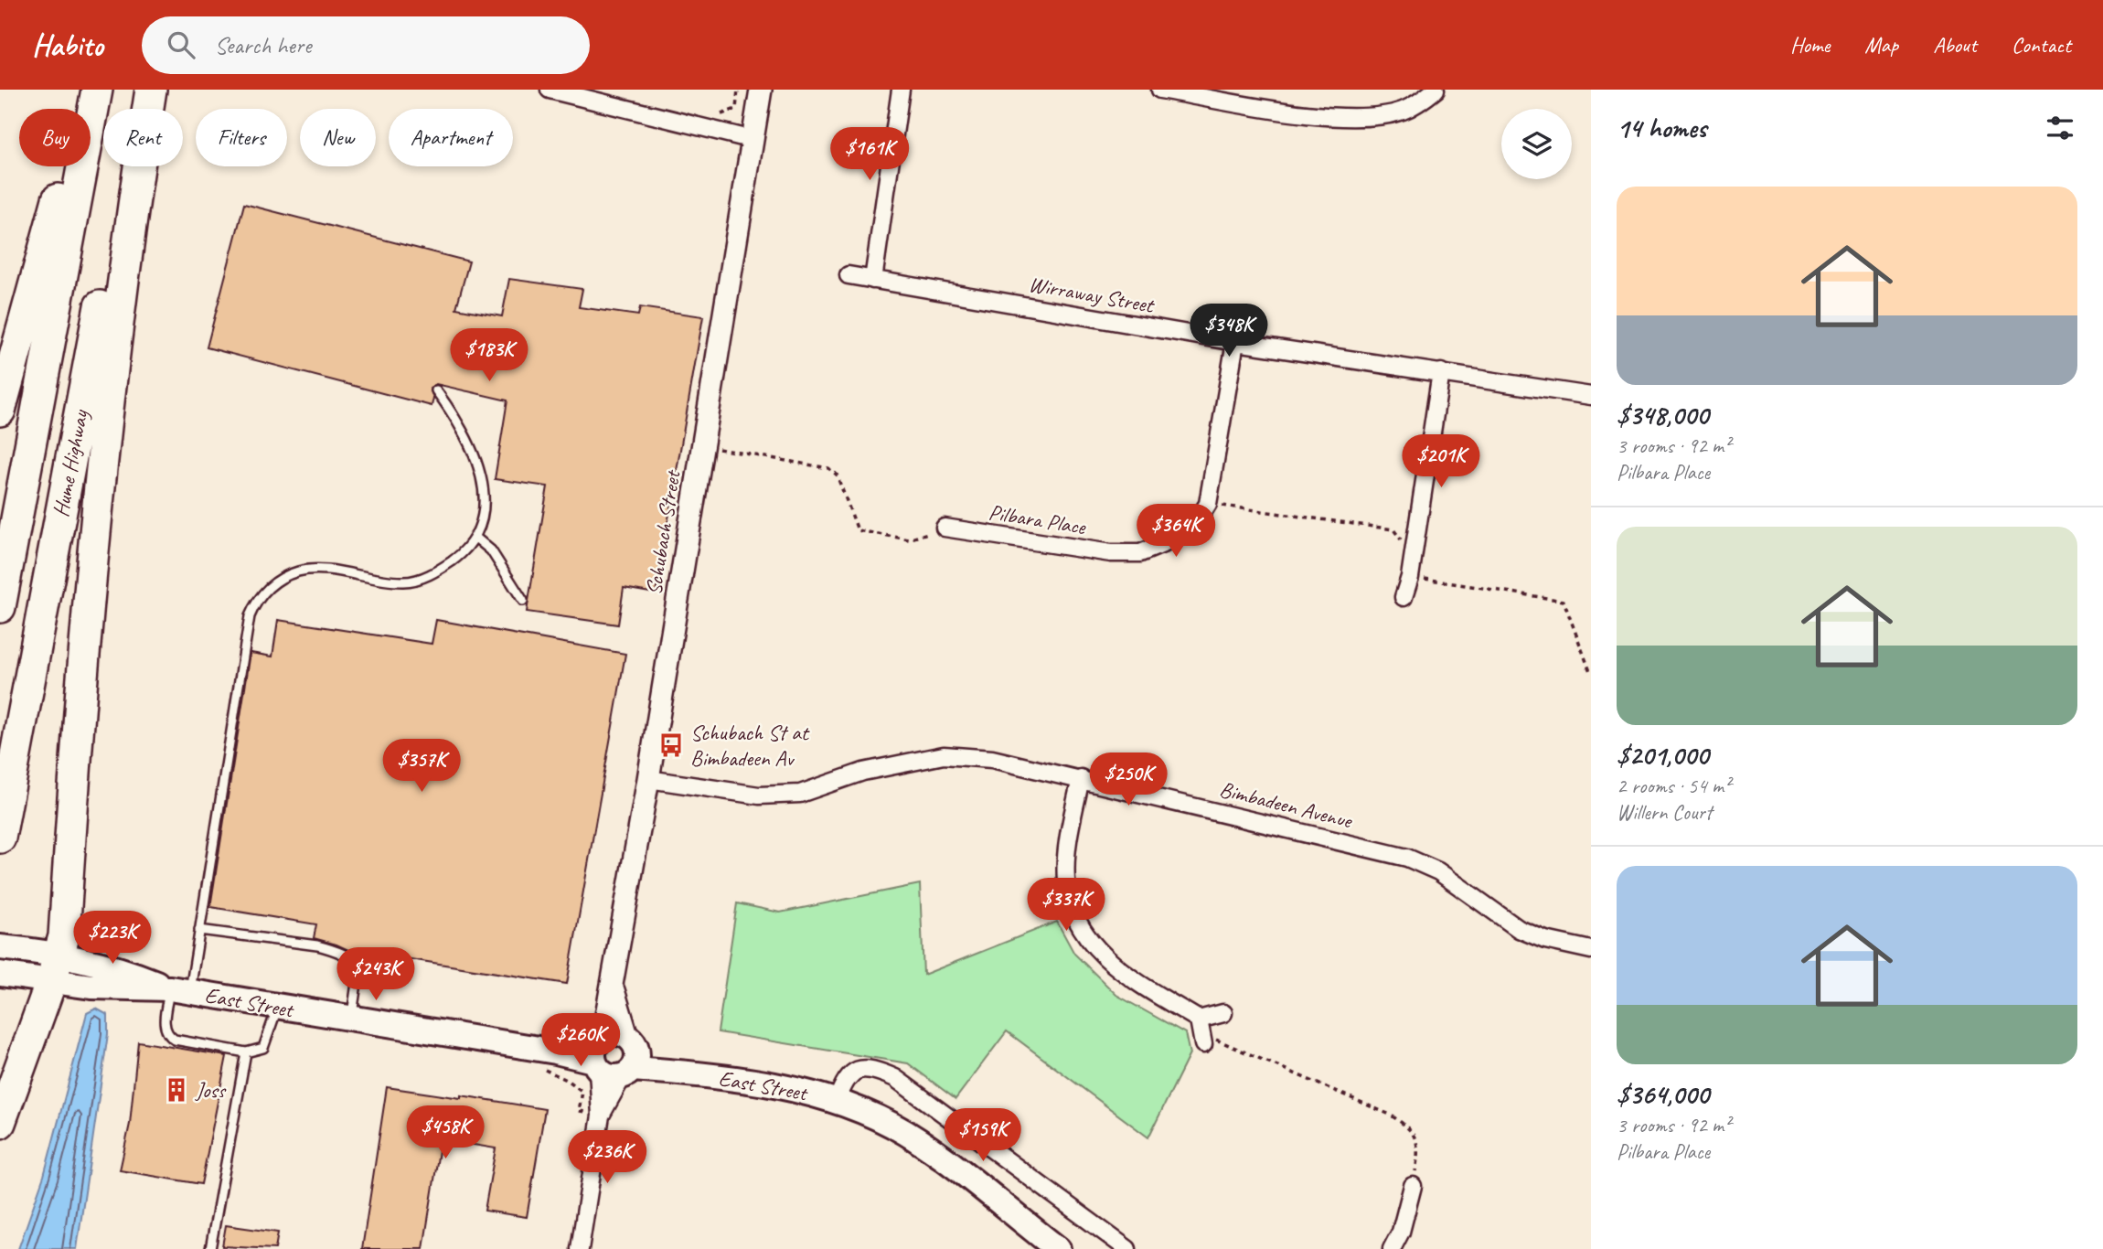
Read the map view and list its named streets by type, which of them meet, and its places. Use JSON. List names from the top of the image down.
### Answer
{
  "streets": {
    "highway": ["Hume Highway"],
    "main road": ["East Street"],
    "street": [
      "Wirraway Street",
      "Pilbara Place",
      "Schubach Street",
      "Bimbadeen Avenue"
    ]
  },
  "crossings": [
    ["Schubach Street", "Bimbadeen Avenue"],
    ["Schubach Street", "East Street"]
  ],
  "places": {
    "bus stop": ["Schubach St at Bimbadeen Av"],
    "building": ["Joss"]
  },
  "page": {
    "header": "Habito",
    "search": "Search here",
    "nav": [
      "Home",
      "Map",
      "About",
      "Contact"
    ],
    "heading": "14 homes",
    "chip": [
      "Buy",
      "Rent",
      "Filters",
      "New",
      "Apartment"
    ],
    "price": [
      "$161K",
      "$348K",
      "$183K",
      "$201K",
      "$364K",
      "$357K",
      "$250K",
      "$337K",
      "$223K",
      "$243K",
      "$260K",
      "$458K",
      "$159K",
      "$236K"
    ],
    "list": [
      {
        "name": "$348,000",
        "note": "3 rooms · 92 m² · Pilbara Place"
      },
      {
        "name": "$201,000",
        "note": "2 rooms · 54 m² · Willern Court"
      },
      {
        "name": "$364,000",
        "note": "3 rooms · 92 m² · Pilbara Place"
      }
    ]
  }
}
